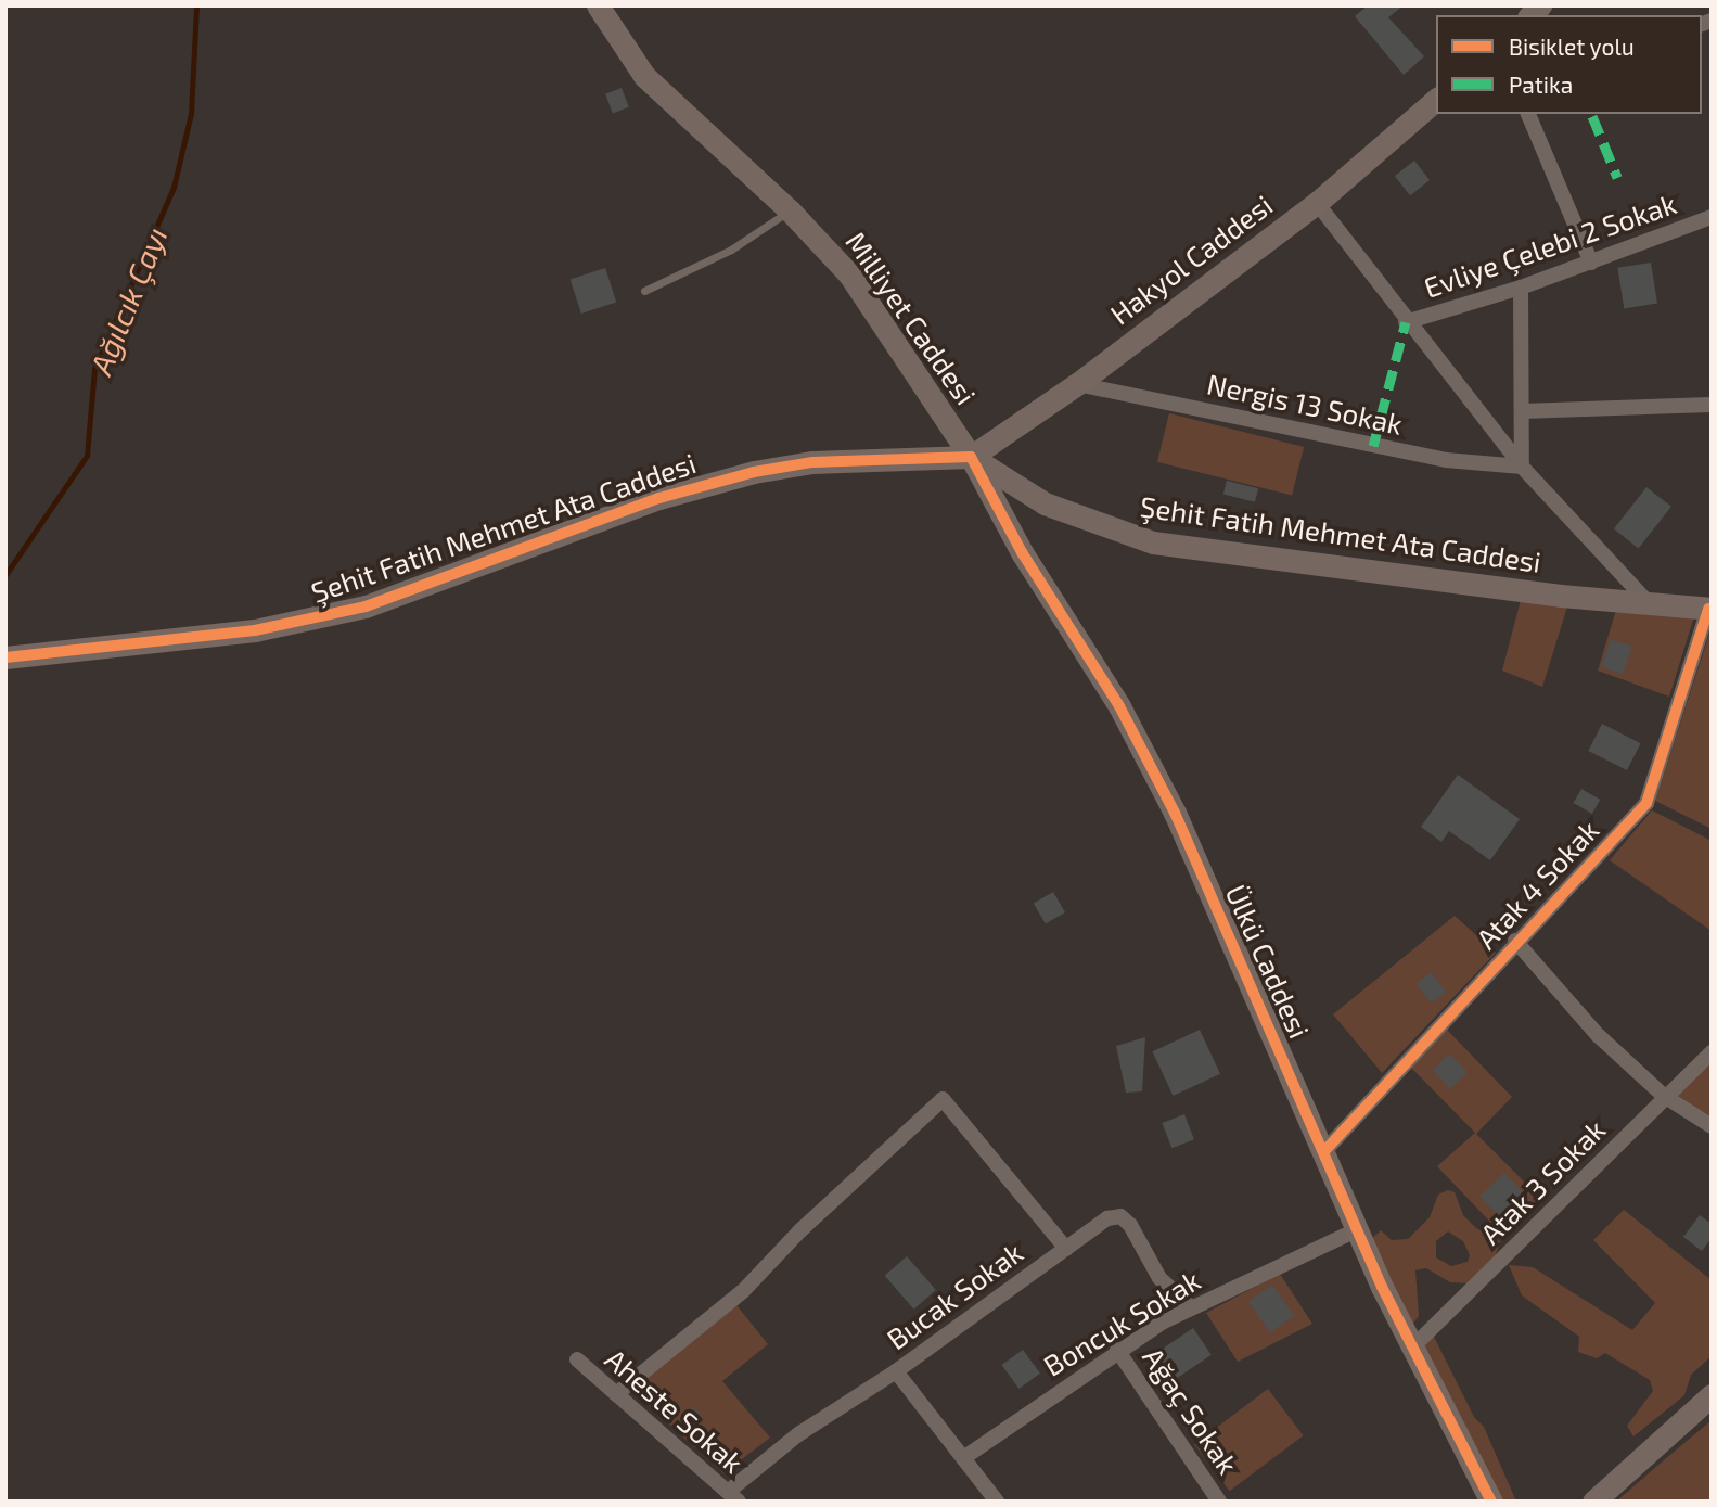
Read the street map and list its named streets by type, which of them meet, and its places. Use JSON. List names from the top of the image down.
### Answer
{
  "streets": {
    "street": [
      "Evliye Çelebi 2 Sokak",
      "Hakyol Caddesi",
      "Milliyet Caddesi",
      "Nergis 13 Sokak",
      "Şehit Fatih Mehmet Ata Caddesi",
      "Atak 4 Sokak",
      "Ülkü Caddesi",
      "Atak 3 Sokak",
      "Bucak Sokak",
      "Boncuk Sokak",
      "Aheste Sokak",
      "Ağaç Sokak"
    ]
  },
  "crossings": [
    ["Hakyol Caddesi", "Milliyet Caddesi"],
    ["Hakyol Caddesi", "Nergis 13 Sokak"],
    ["Hakyol Caddesi", "Şehit Fatih Mehmet Ata Caddesi"],
    ["Hakyol Caddesi", "Ülkü Caddesi"],
    ["Milliyet Caddesi", "Şehit Fatih Mehmet Ata Caddesi"],
    ["Milliyet Caddesi", "Ülkü Caddesi"],
    ["Şehit Fatih Mehmet Ata Caddesi", "Atak 4 Sokak"],
    ["Şehit Fatih Mehmet Ata Caddesi", "Ülkü Caddesi"],
    ["Atak 4 Sokak", "Ülkü Caddesi"],
    ["Ülkü Caddesi", "Atak 3 Sokak"],
    ["Ülkü Caddesi", "Boncuk Sokak"],
    ["Bucak Sokak", "Boncuk Sokak"],
    ["Bucak Sokak", "Aheste Sokak"],
    ["Boncuk Sokak", "Ağaç Sokak"]
  ],
  "water": ["Ağılcık Çayı"],
  "legend": ["Bisiklet yolu", "Patika"]
}
